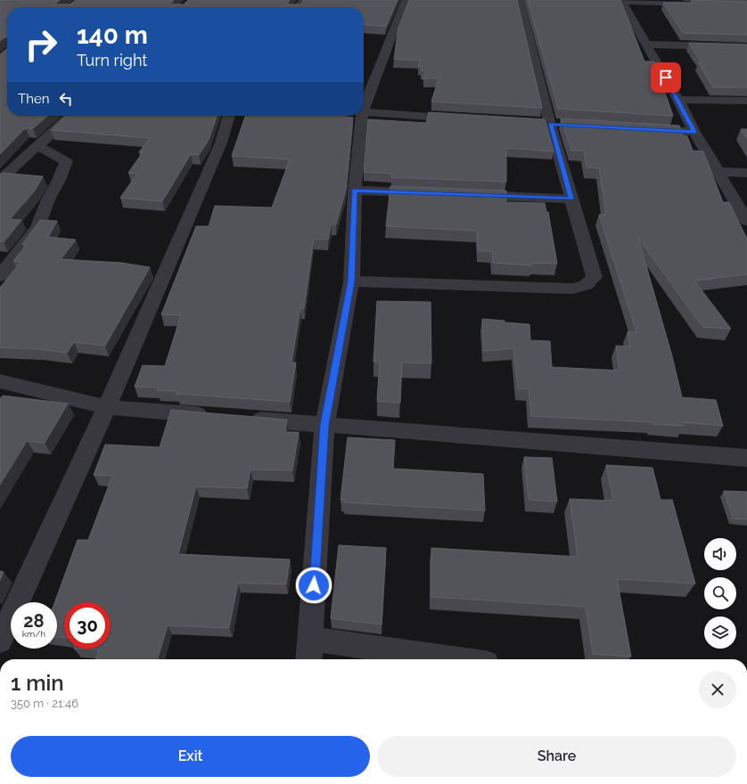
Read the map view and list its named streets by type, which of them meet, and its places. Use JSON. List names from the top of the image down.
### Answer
{
  "page": {
    "turn": ["140 m", "Turn right"],
    "then": "Then",
    "speed": "28 km/h",
    "limit": "30",
    "heading": ["1 min", "350 m · 21:46"],
    "buttons": ["Exit", "Share"]
  }
}
